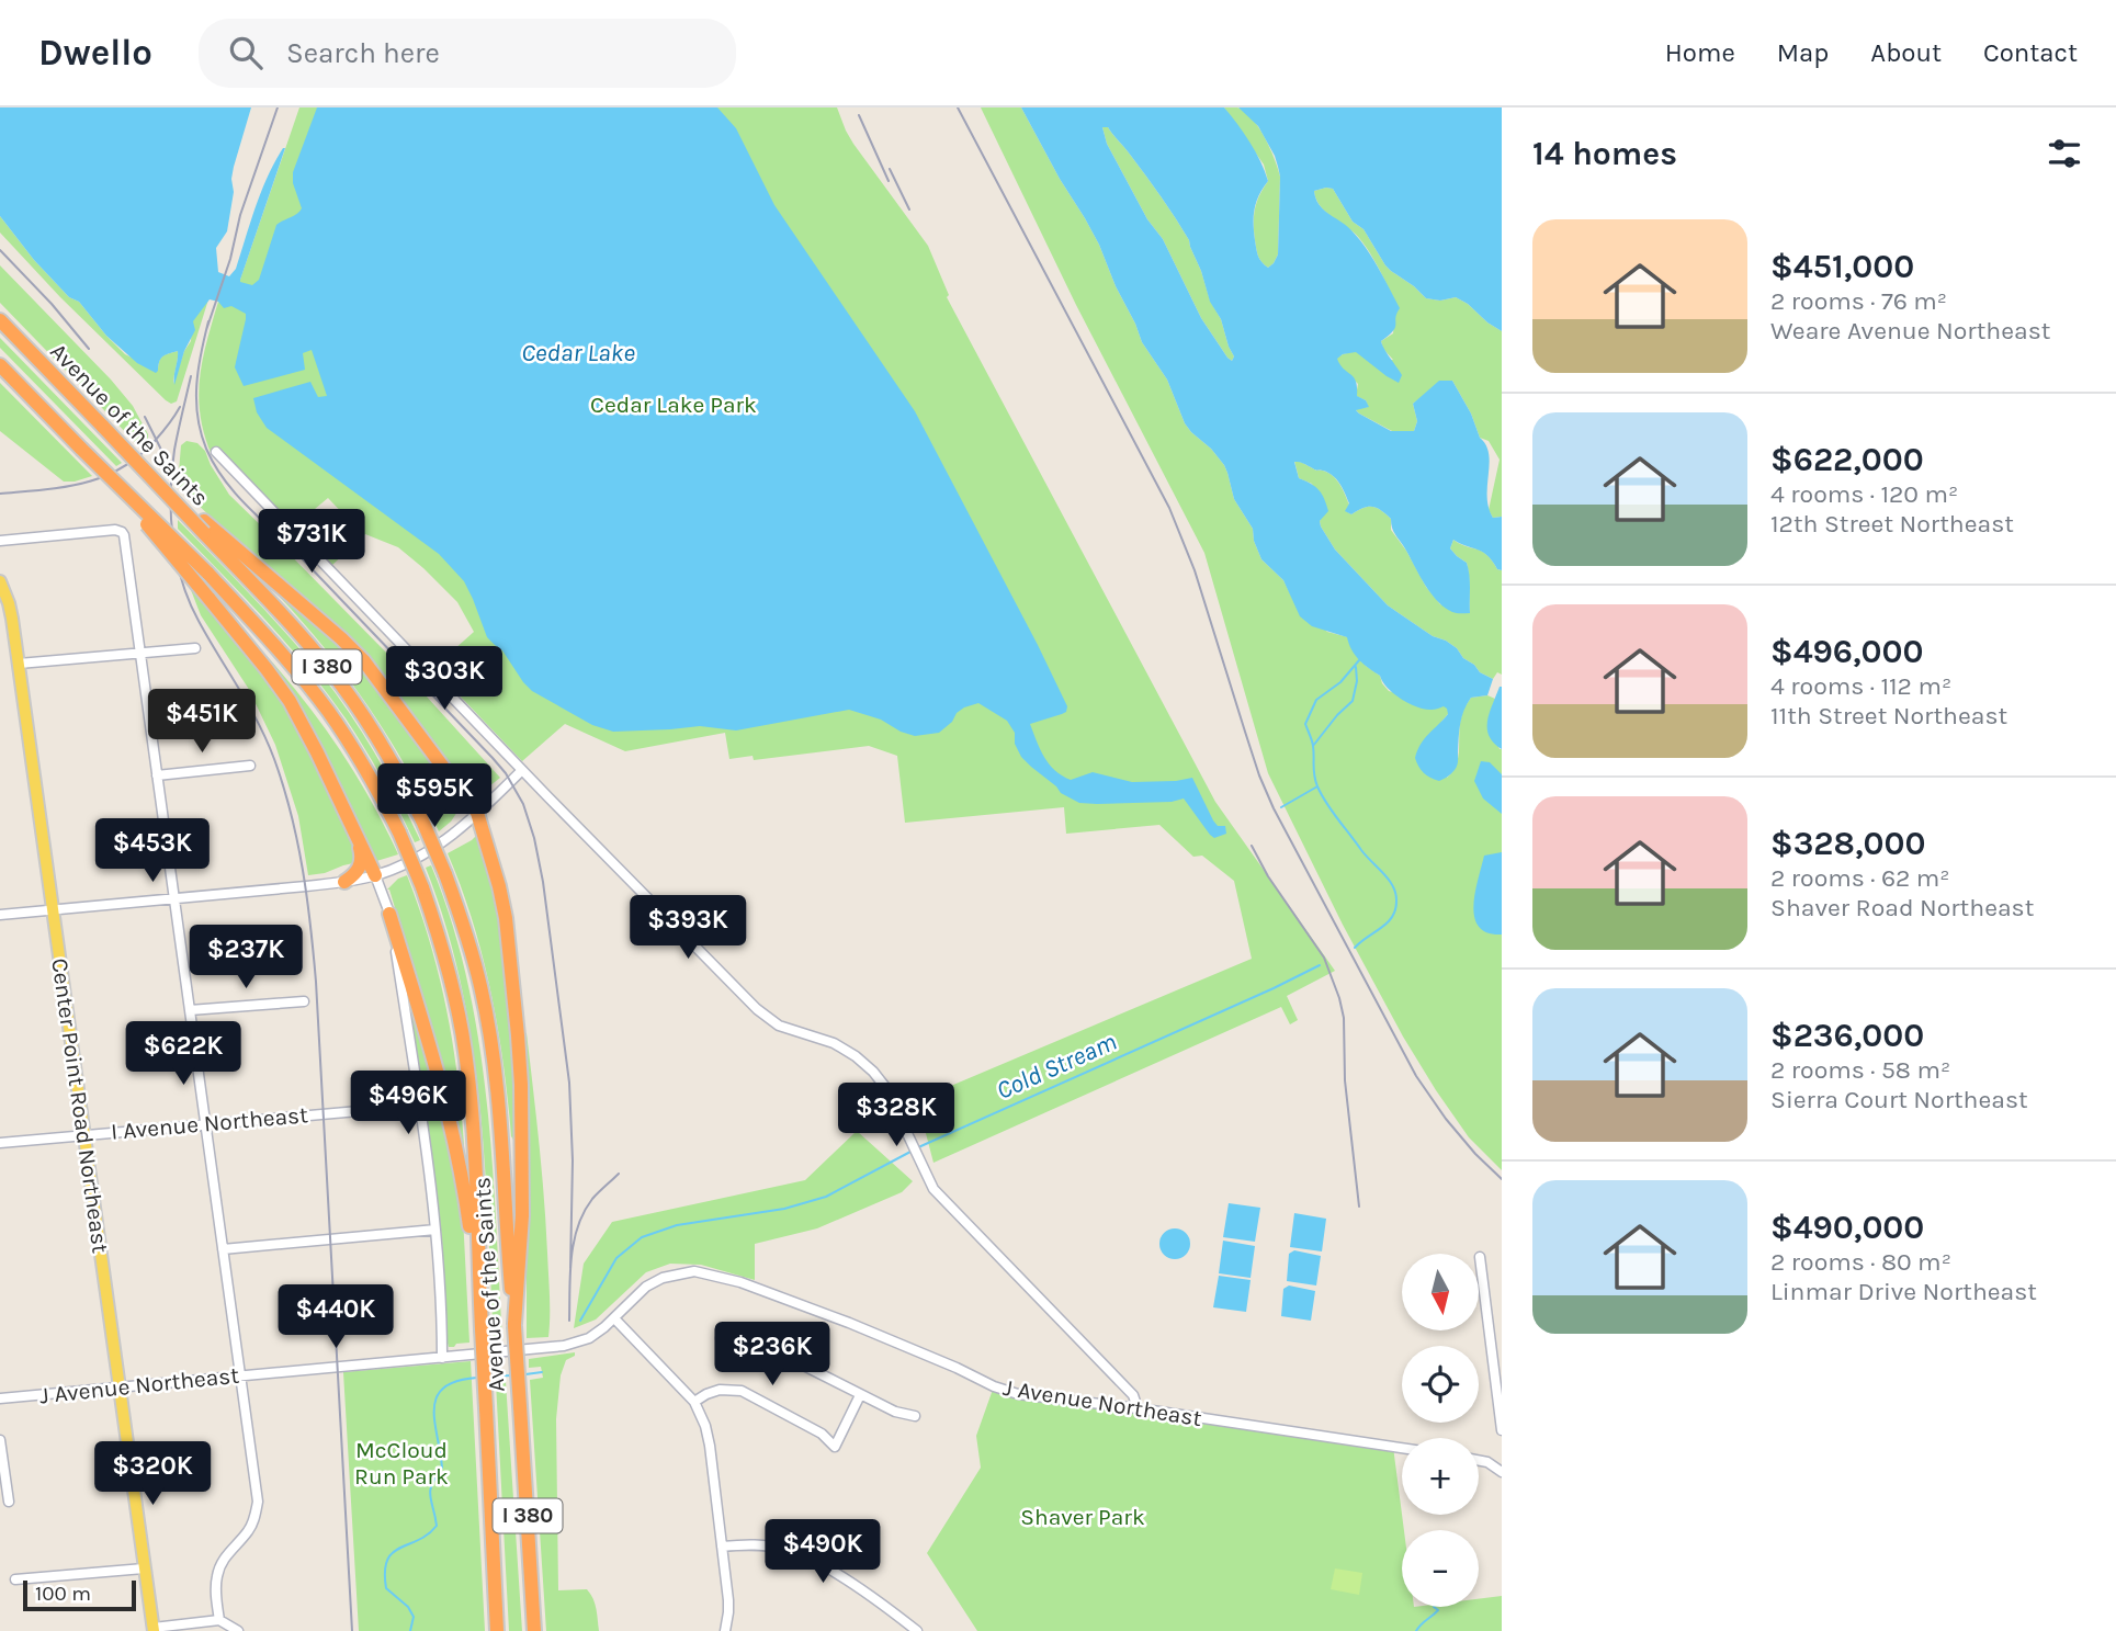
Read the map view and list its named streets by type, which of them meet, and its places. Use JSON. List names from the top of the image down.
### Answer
{
  "streets": {
    "highway": ["Avenue of the Saints", "I 380"],
    "main road": ["Center Point Road Northeast"],
    "street": ["I Avenue Northeast", "J Avenue Northeast"]
  },
  "crossings": [
    ["Center Point Road Northeast", "I Avenue Northeast"],
    ["Center Point Road Northeast", "J Avenue Northeast"]
  ],
  "water": ["Cedar Lake", "Cold Stream"],
  "parks": ["Cedar Lake Park", "McCloud Run Park", "Shaver Park"],
  "scale_bar": "100 m",
  "north": "bottom",
  "page": {
    "header": "Dwello",
    "search": "Search here",
    "nav": [
      "Home",
      "Map",
      "About",
      "Contact"
    ],
    "heading": "14 homes",
    "list": [
      {
        "name": "$451,000",
        "note": "2 rooms · 76 m² · Weare Avenue Northeast"
      },
      {
        "name": "$622,000",
        "note": "4 rooms · 120 m² · 12th Street Northeast"
      },
      {
        "name": "$496,000",
        "note": "4 rooms · 112 m² · 11th Street Northeast"
      },
      {
        "name": "$328,000",
        "note": "2 rooms · 62 m² · Shaver Road Northeast"
      },
      {
        "name": "$236,000",
        "note": "2 rooms · 58 m² · Sierra Court Northeast"
      },
      {
        "name": "$490,000",
        "note": "2 rooms · 80 m² · Linmar Drive Northeast"
      }
    ],
    "price": [
      "$731K",
      "$303K",
      "$451K",
      "$595K",
      "$453K",
      "$393K",
      "$237K",
      "$622K",
      "$496K",
      "$328K",
      "$440K",
      "$236K",
      "$320K",
      "$490K"
    ],
    "map_buttons": ["+", "−"],
    "scale": "100 m"
  }
}
